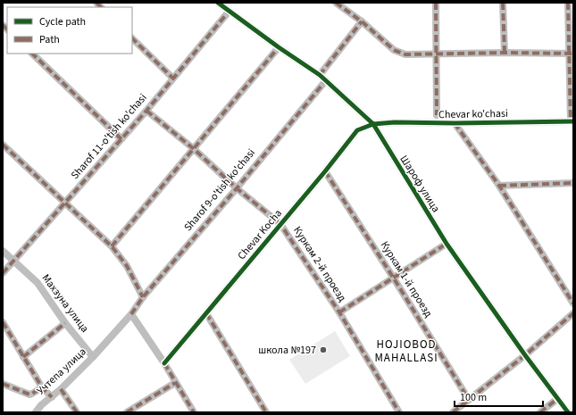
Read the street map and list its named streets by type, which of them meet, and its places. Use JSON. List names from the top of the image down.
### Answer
{
  "streets": {
    "street": [
      "Chevar ko'chasi",
      "Sharof 11-o'tish ko'chasi",
      "Шароф улица",
      "Sharof 9-o'tish ko'chasi",
      "Chevar Kocha",
      "Куркам 2-й проезд",
      "Куркам 1-й проезд",
      "Махзуна улица",
      "Учтепа улица"
    ]
  },
  "crossings": [
    ["Chevar ko'chasi", "Шароф улица"],
    ["Chevar ko'chasi", "Chevar Kocha"],
    ["Sharof 11-o'tish ko'chasi", "Шароф улица"],
    ["Sharof 11-o'tish ko'chasi", "Куркам 2-й проезд"],
    ["Sharof 11-o'tish ko'chasi", "Махзуна улица"],
    ["Шароф улица", "Sharof 9-o'tish ko'chasi"],
    ["Шароф улица", "Chevar Kocha"],
    ["Sharof 9-o'tish ko'chasi", "Куркам 2-й проезд"],
    ["Sharof 9-o'tish ko'chasi", "Учтепа улица"],
    ["Chevar Kocha", "Куркам 2-й проезд"],
    ["Chevar Kocha", "Куркам 1-й проезд"],
    ["Махзуна улица", "Учтепа улица"]
  ],
  "districts": ["HOJIOBOD MAHALLASI"],
  "places": ["школа №197"],
  "legend": ["Cycle path", "Path"],
  "scale_bar": "100 m"
}
